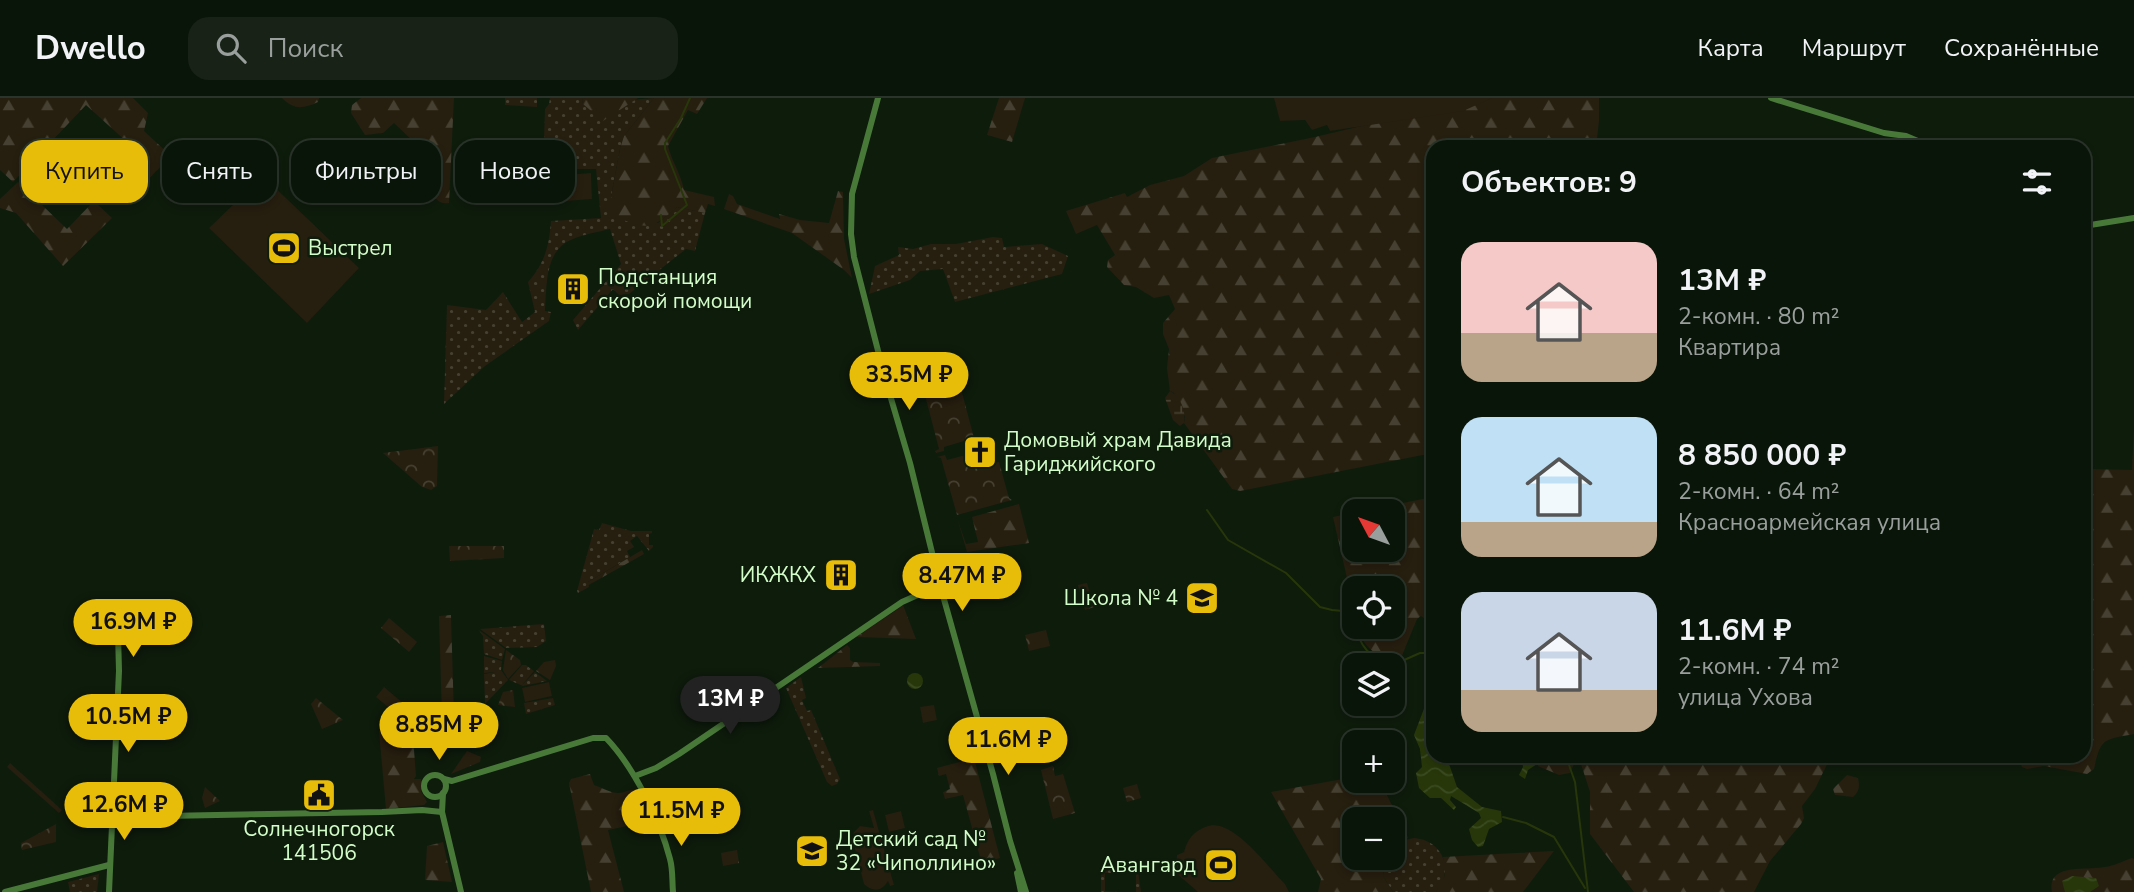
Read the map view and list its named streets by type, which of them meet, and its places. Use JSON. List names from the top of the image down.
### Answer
{
  "places": {
    "sports": ["Выстрел", "Авангард"],
    "building": ["Подстанция скорой помощи", "ИКЖКХ"],
    "church": ["Домовый храм Давида Гариджийского"],
    "school or university": ["Школа № 4", "Детский сад № 32 «Чиполлино»"],
    "public building": ["Солнечногорск 141506"]
  },
  "north": "top left",
  "page": {
    "header": "Dwello",
    "search": "Поиск",
    "nav": ["Карта", "Маршрут", "Сохранённые"],
    "chip": [
      "Купить",
      "Снять",
      "Фильтры",
      "Новое"
    ],
    "heading": "Объектов: 9",
    "list": [
      {
        "name": "13M ₽",
        "note": "2-комн. · 80 m² · Квартира"
      },
      {
        "name": "8 850 000 ₽",
        "note": "2-комн. · 64 m² · Красноармейская улица"
      },
      {
        "name": "11.6M ₽",
        "note": "2-комн. · 74 m² · улица Ухова"
      }
    ],
    "price": [
      "33.5M ₽",
      "8.47M ₽",
      "16.9M ₽",
      "13M ₽",
      "10.5M ₽",
      "8.85M ₽",
      "11.6M ₽",
      "12.6M ₽",
      "11.5M ₽"
    ],
    "map_buttons": ["+", "−"]
  }
}
